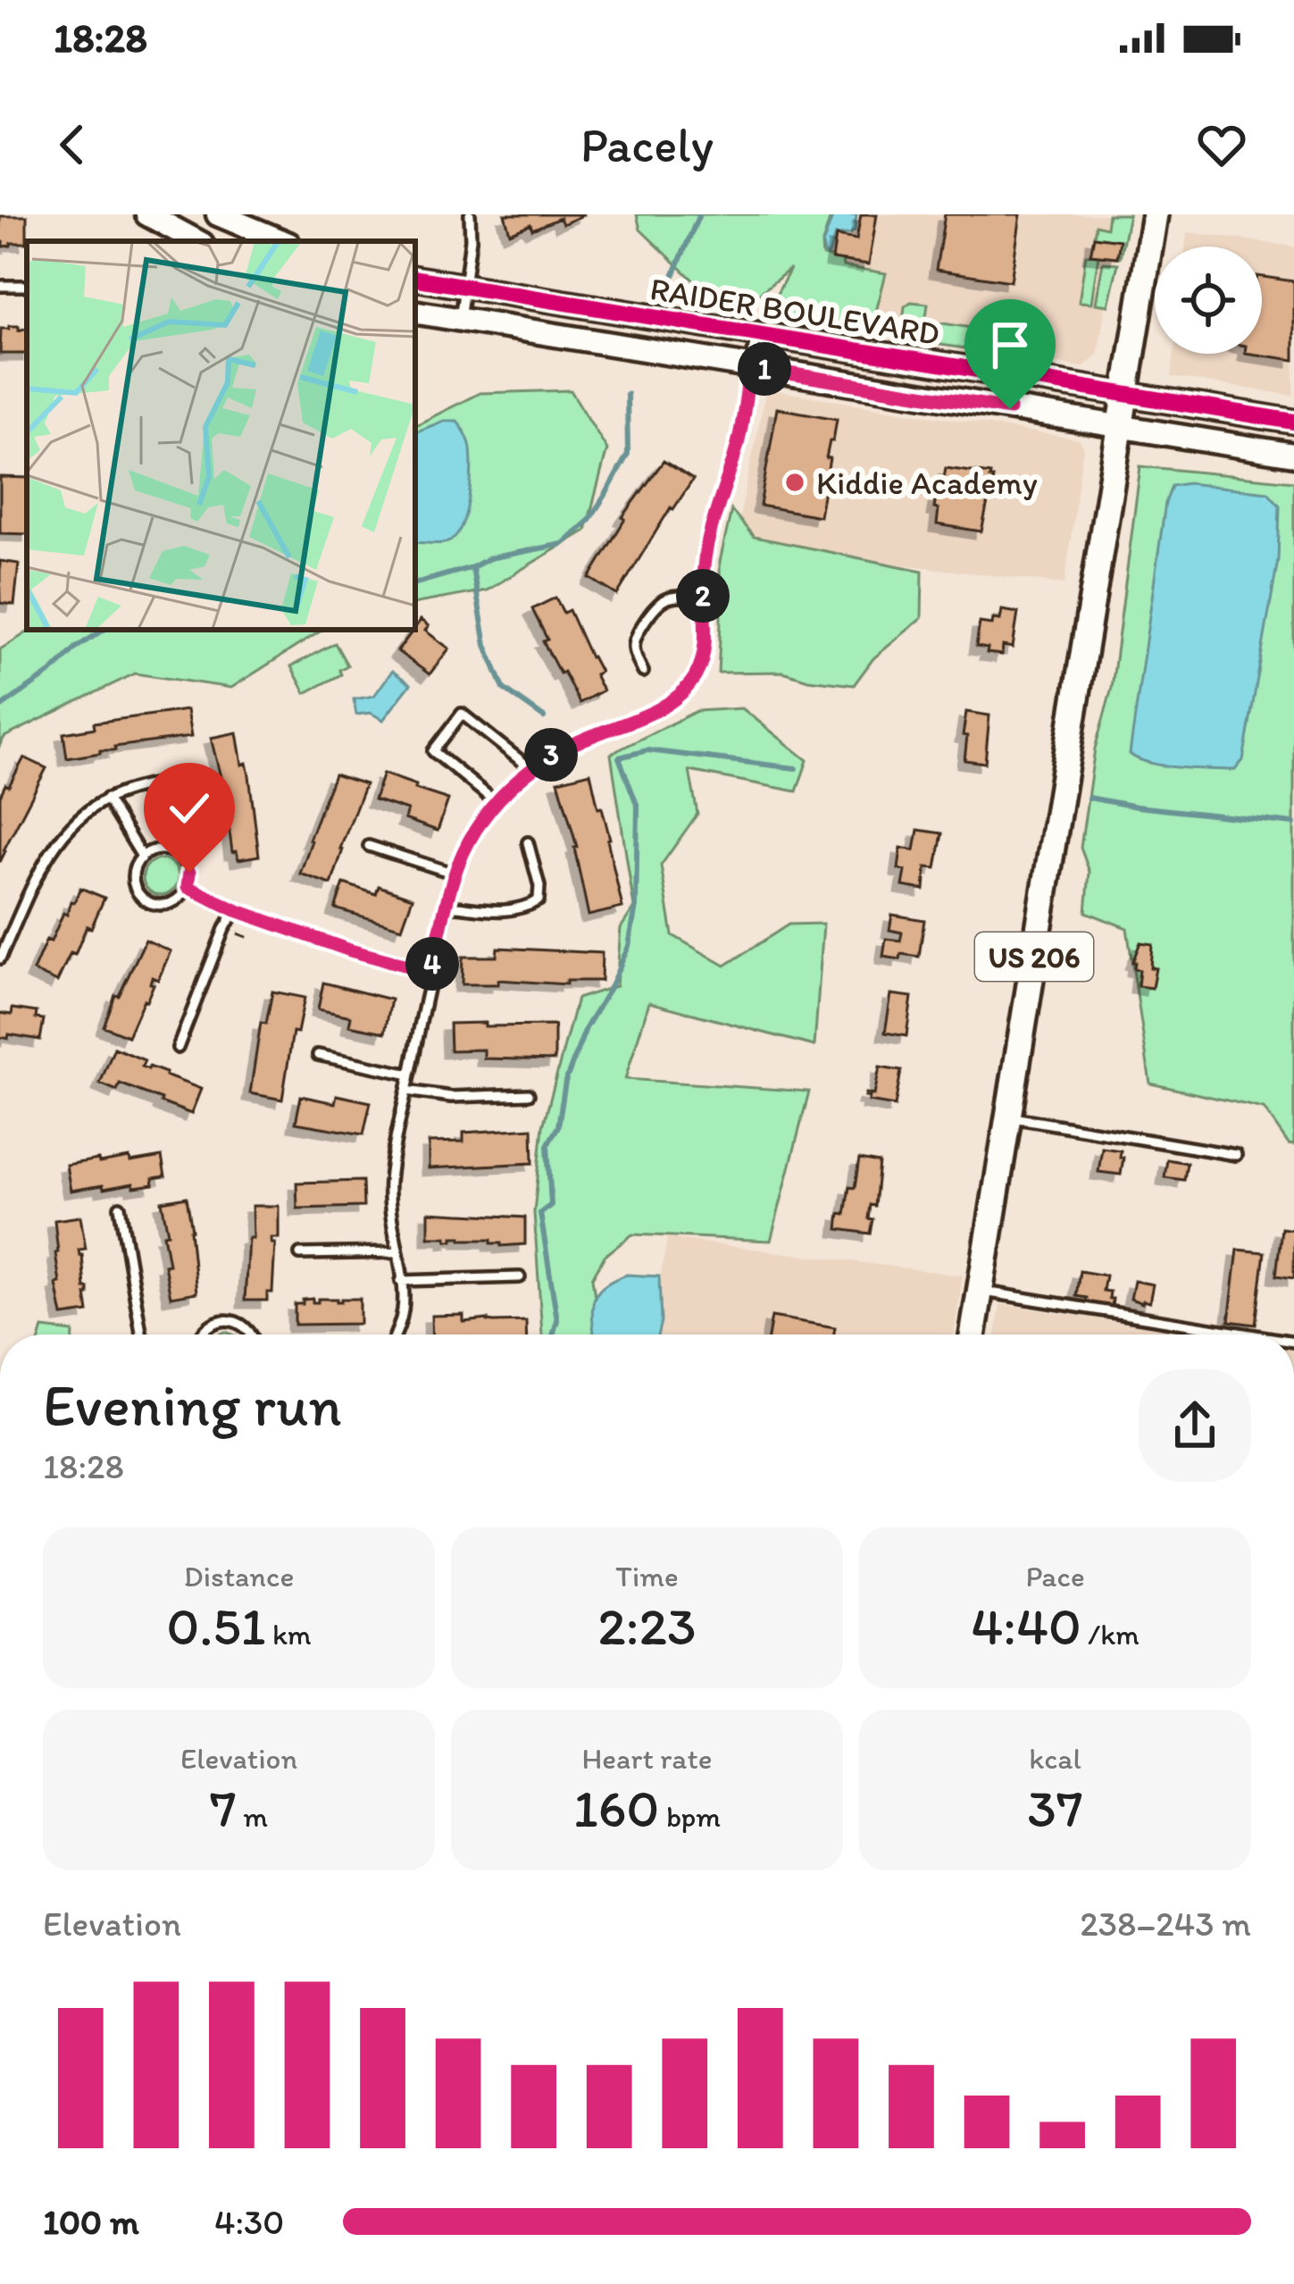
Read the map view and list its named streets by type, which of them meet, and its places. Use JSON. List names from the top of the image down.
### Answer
{
  "streets": {
    "main road": ["US 206"],
    "street": ["RAIDER BOULEVARD"]
  },
  "crossings": [
    ["RAIDER BOULEVARD", "US 206"]
  ],
  "places": ["Kiddie Academy"],
  "page": {
    "status": "18:28",
    "header": "Pacely",
    "pins": [
      "1",
      "2",
      "3",
      "4"
    ],
    "heading": ["Evening run", "18:28"],
    "stats": [
      ["Distance", "0.51 km"],
      ["Time", "2:23"],
      ["Pace", "4:40 /km"],
      ["Elevation", "7 m"],
      ["Heart rate", "160 bpm"],
      ["kcal", "37"]
    ],
    "chart": ["Elevation", "238–243 m"],
    "list": [
      {
        "name": "100 m",
        "note": "4:30"
      }
    ]
  }
}
